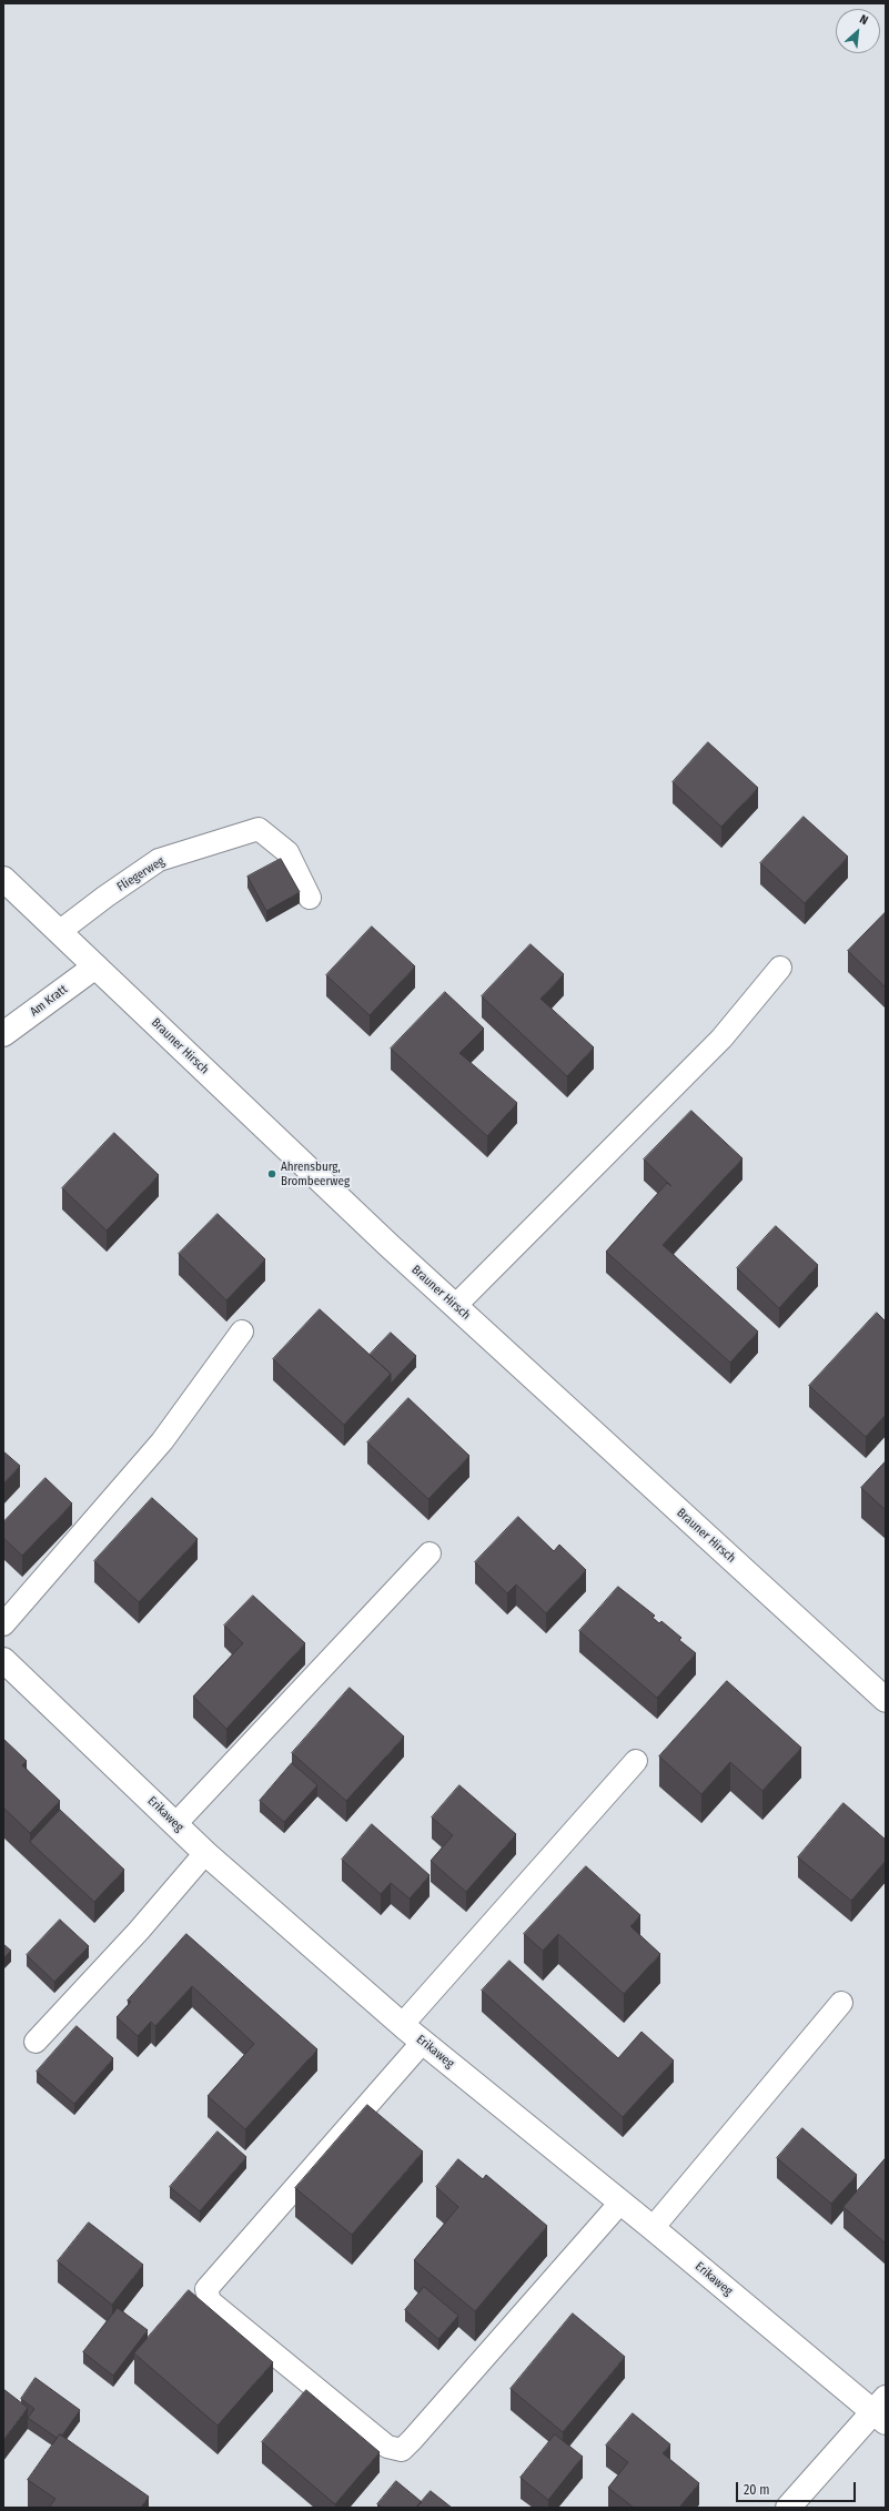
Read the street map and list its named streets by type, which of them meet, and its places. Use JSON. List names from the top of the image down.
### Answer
{
  "streets": {
    "street": ["Am Kratt", "Brauner Hirsch", "Erikaweg"],
    "lane": ["Fliegerweg"]
  },
  "crossings": [
    ["Fliegerweg", "Brauner Hirsch"],
    ["Am Kratt", "Brauner Hirsch"]
  ],
  "places": ["Ahrensburg, Brombeerweg"],
  "scale_bar": "20 m",
  "north": "top right"
}
